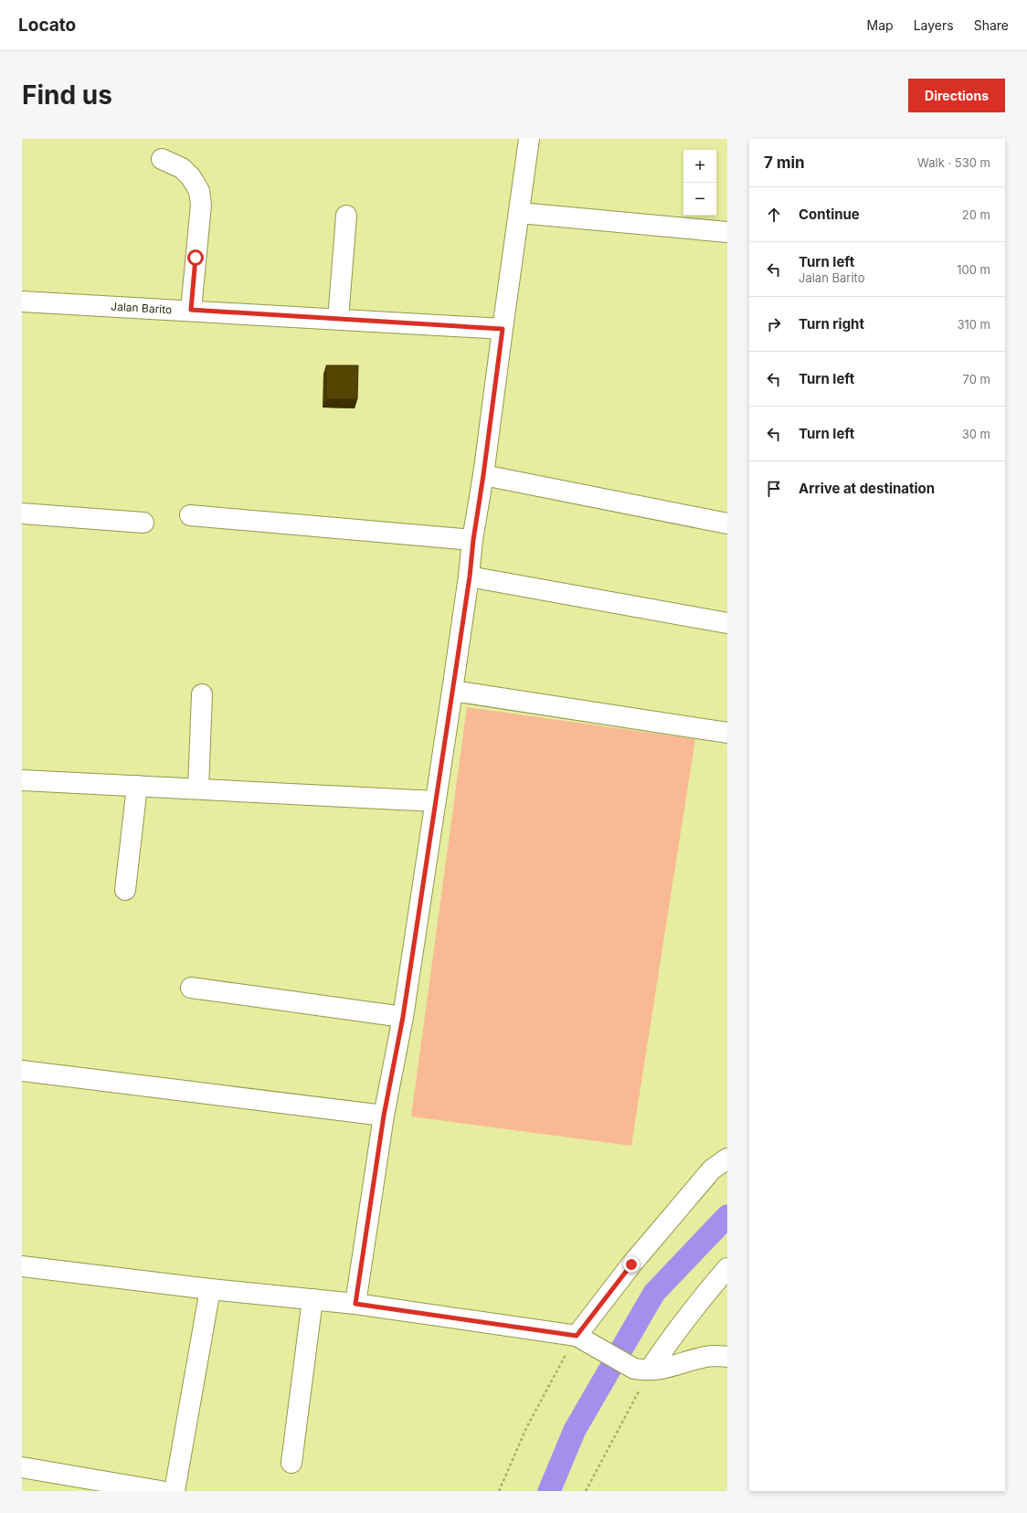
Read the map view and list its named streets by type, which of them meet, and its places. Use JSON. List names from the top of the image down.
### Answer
{
  "streets": {
    "street": ["Jalan Barito"]
  },
  "page": {
    "header": "Locato",
    "nav": ["Map", "Layers", "Share"],
    "buttons": "Directions",
    "title": "Find us",
    "heading": ["7 min", "Walk · 530 m"],
    "map_buttons": ["+", "−"],
    "list": [
      ["Continue", "20 m"],
      ["Turn left", "Jalan Barito", "100 m"],
      ["Turn right", "310 m"],
      ["Turn left", "70 m"],
      ["Turn left", "30 m"],
      "Arrive at destination"
    ]
  }
}
